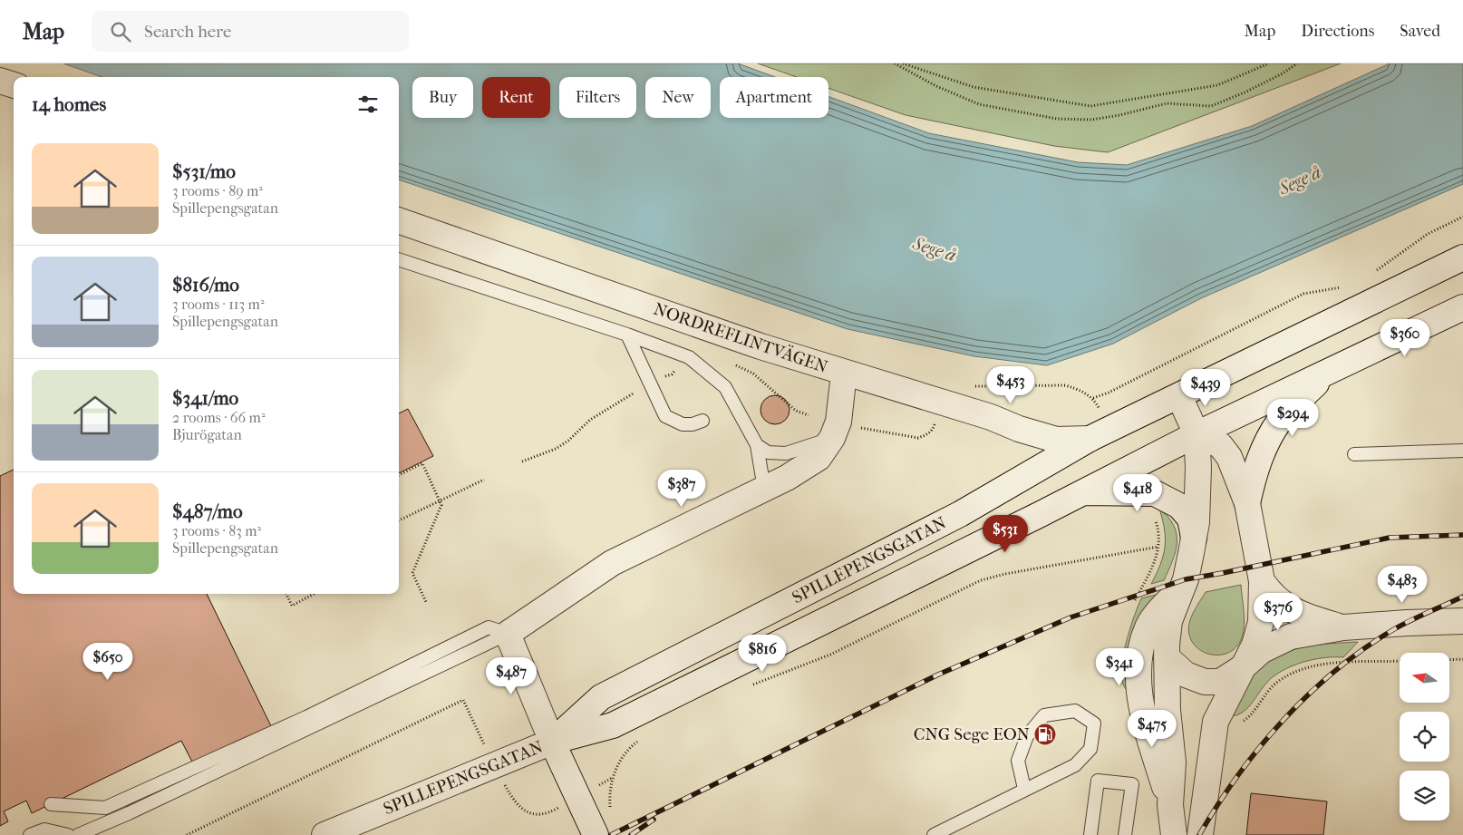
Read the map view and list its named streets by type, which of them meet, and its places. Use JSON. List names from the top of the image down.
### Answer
{
  "streets": {
    "street": ["NORDREFLINTVÄGEN", "SPILLEPENGSGATAN"]
  },
  "crossings": [
    ["NORDREFLINTVÄGEN", "SPILLEPENGSGATAN"]
  ],
  "water": ["Sege å"],
  "places": {
    "fuel station": ["CNG Sege EON"]
  },
  "north": "left",
  "page": {
    "header": "Map",
    "search": "Search here",
    "nav": ["Map", "Directions", "Saved"],
    "chip": [
      "Buy",
      "Rent",
      "Filters",
      "New",
      "Apartment"
    ],
    "heading": "14 homes",
    "list": [
      {
        "name": "$531/mo",
        "note": "3 rooms · 89 m² · Spillepengsgatan"
      },
      {
        "name": "$816/mo",
        "note": "3 rooms · 113 m² · Spillepengsgatan"
      },
      {
        "name": "$341/mo",
        "note": "2 rooms · 66 m² · Bjurögatan"
      },
      {
        "name": "$487/mo",
        "note": "3 rooms · 83 m² · Spillepengsgatan"
      }
    ],
    "price": [
      "$360",
      "$453",
      "$439",
      "$294",
      "$387",
      "$418",
      "$531",
      "$483",
      "$376",
      "$816",
      "$650",
      "$341",
      "$487",
      "$475"
    ]
  }
}
